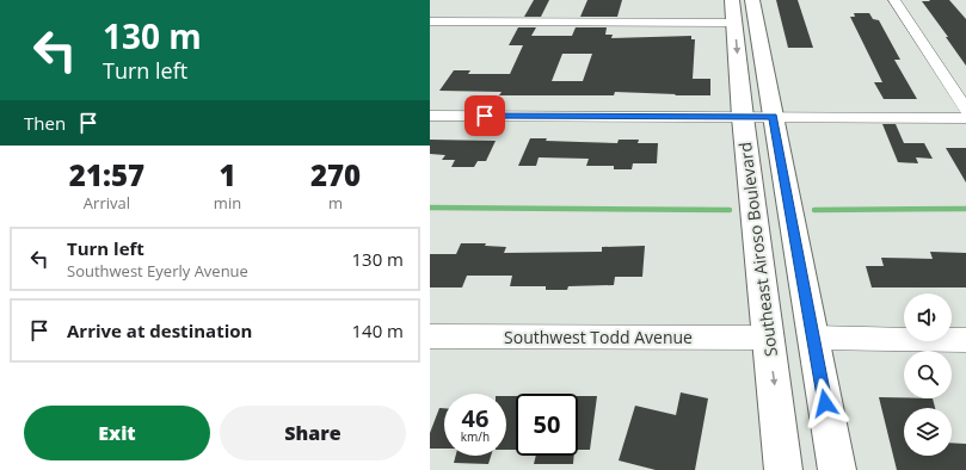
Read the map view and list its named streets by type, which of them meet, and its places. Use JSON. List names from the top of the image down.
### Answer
{
  "streets": {
    "main road": ["Southeast Airoso Boulevard"],
    "street": ["Southwest Todd Avenue"]
  },
  "crossings": [
    ["Southeast Airoso Boulevard", "Southwest Todd Avenue"]
  ],
  "page": {
    "turn": ["130 m", "Turn left"],
    "then": "Then",
    "eta": [
      "21:57",
      "Arrival",
      "1",
      "min",
      "270",
      "m"
    ],
    "list": [
      {
        "name": "Turn left",
        "note": "Southwest Eyerly Avenue",
        "value": "130 m"
      },
      {
        "name": "Arrive at destination",
        "value": "140 m"
      }
    ],
    "speed": "46 km/h",
    "limit": "50",
    "buttons": ["Exit", "Share"]
  }
}
